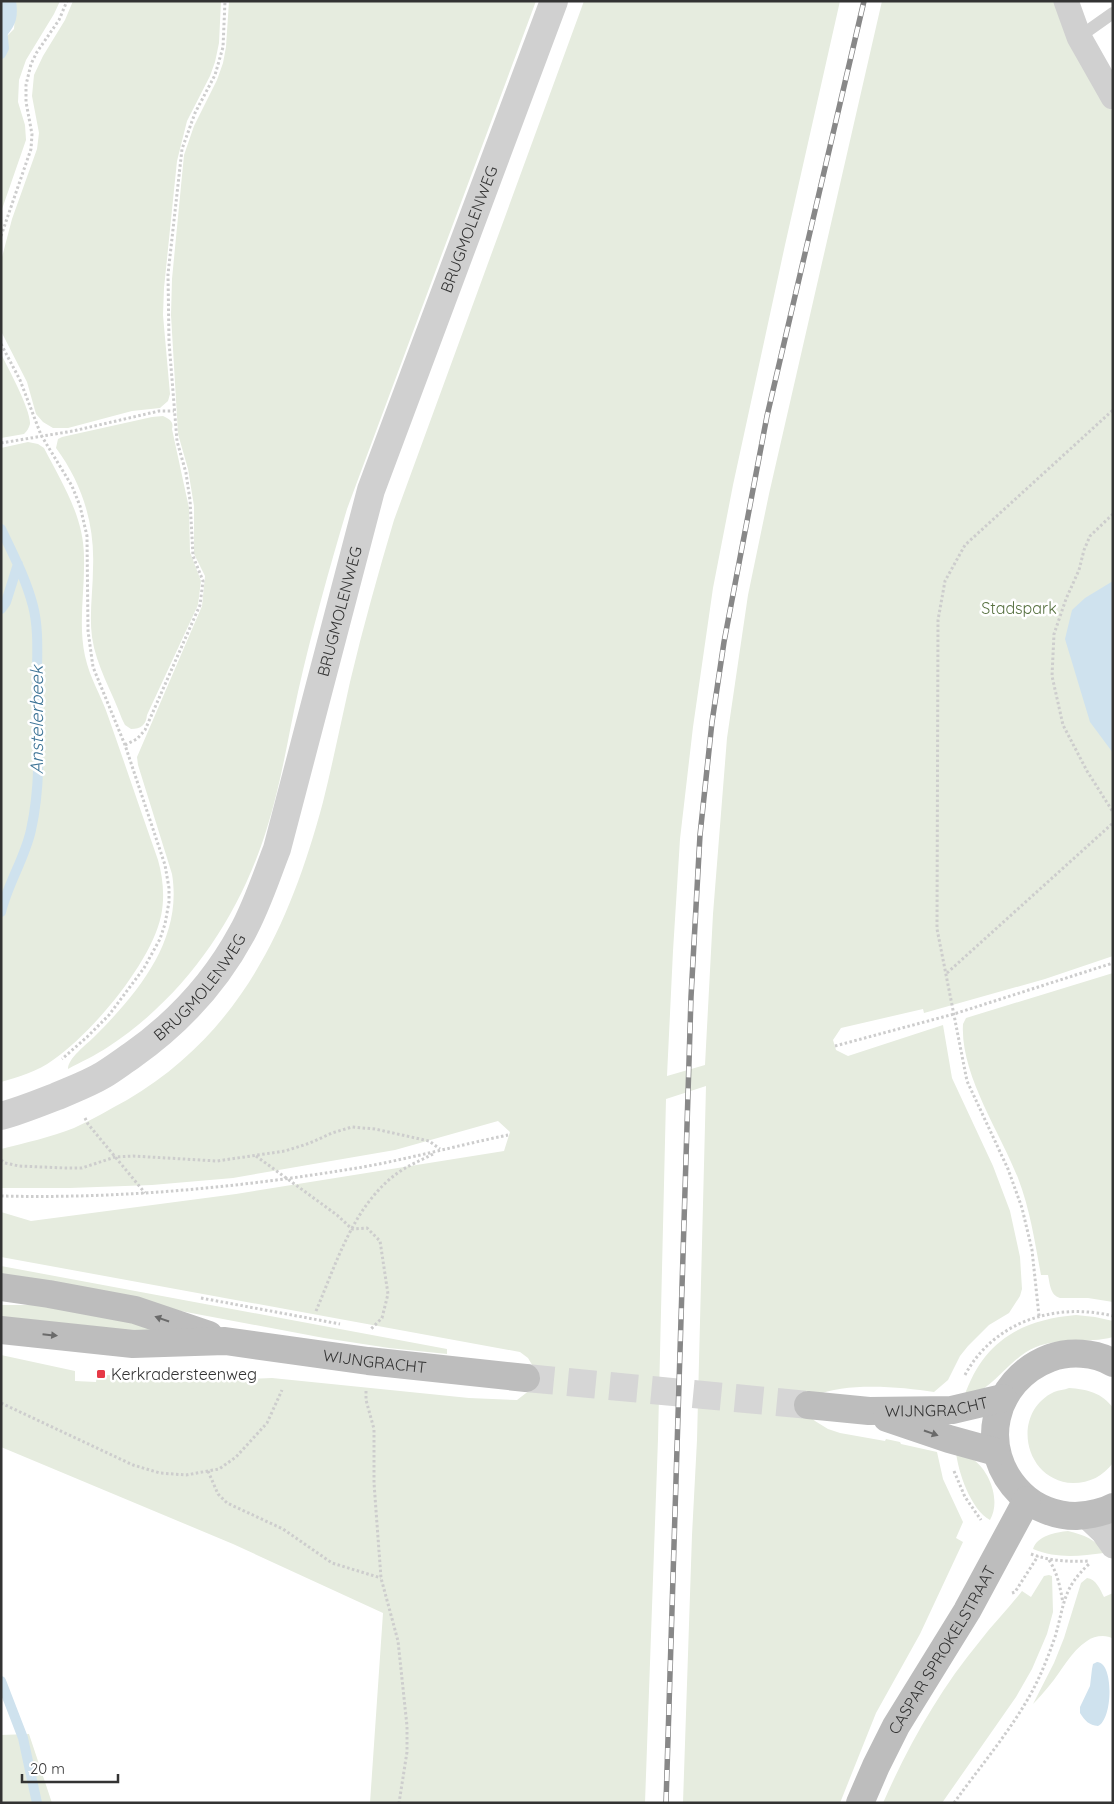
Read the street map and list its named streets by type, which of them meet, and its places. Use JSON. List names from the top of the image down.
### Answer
{
  "streets": {
    "main road": ["WIJNGRACHT", "CASPAR SPROKELSTRAAT"],
    "street": ["BRUGMOLENWEG"]
  },
  "water": ["Anstelerbeek"],
  "parks": ["Stadspark"],
  "places": {
    "transit": ["Kerkradersteenweg"]
  },
  "scale_bar": "20 m"
}
